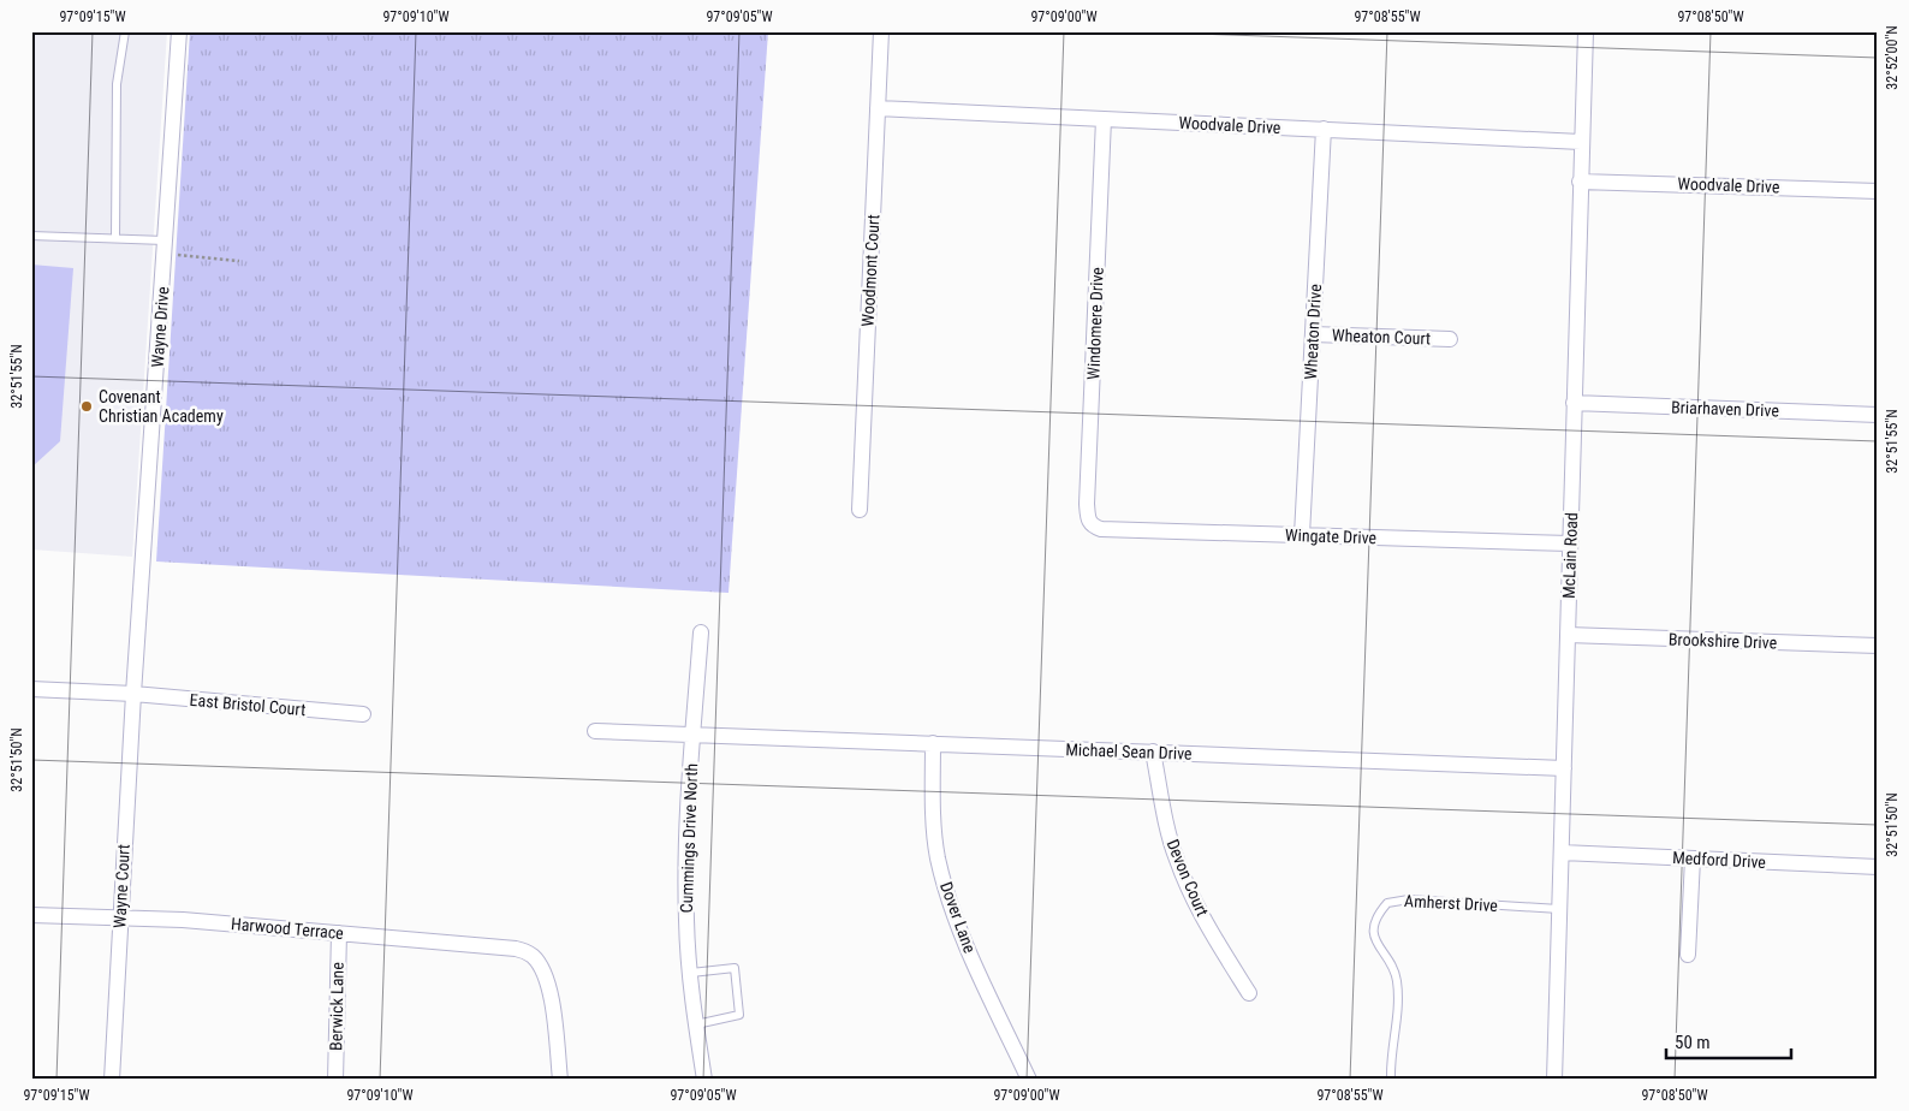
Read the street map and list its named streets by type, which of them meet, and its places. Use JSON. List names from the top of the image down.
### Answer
{
  "streets": {
    "street": [
      "Woodvale Drive",
      "Woodmont Court",
      "Windomere Drive",
      "Wayne Drive",
      "Wheaton Drive",
      "Wheaton Court",
      "Briarhaven Drive",
      "Wingate Drive",
      "McLain Road",
      "Brookshire Drive",
      "East Bristol Court",
      "Michael Sean Drive",
      "Cummings Drive North",
      "Medford Drive",
      "Devon Court",
      "Wayne Court",
      "Dover Lane",
      "Harwood Terrace",
      "Berwick Lane"
    ],
    "lane": ["Amherst Drive"]
  },
  "crossings": [
    ["Woodvale Drive", "Woodmont Court"],
    ["Woodvale Drive", "Windomere Drive"],
    ["Woodvale Drive", "Wheaton Drive"],
    ["Woodvale Drive", "McLain Road"],
    ["Windomere Drive", "Wingate Drive"],
    ["Wayne Drive", "East Bristol Court"],
    ["Wayne Drive", "Wayne Court"],
    ["Wheaton Drive", "Wheaton Court"],
    ["Wheaton Drive", "Wingate Drive"],
    ["Briarhaven Drive", "McLain Road"],
    ["Wingate Drive", "McLain Road"],
    ["McLain Road", "Brookshire Drive"],
    ["McLain Road", "Michael Sean Drive"],
    ["McLain Road", "Medford Drive"],
    ["McLain Road", "Amherst Drive"],
    ["East Bristol Court", "Wayne Court"],
    ["Michael Sean Drive", "Cummings Drive North"],
    ["Michael Sean Drive", "Devon Court"],
    ["Michael Sean Drive", "Dover Lane"],
    ["Wayne Court", "Harwood Terrace"],
    ["Harwood Terrace", "Berwick Lane"]
  ],
  "places": ["Covenant Christian Academy"],
  "scale_bar": "50 m",
  "coordinates": [
    "97°09'15\"W",
    "97°09'10\"W",
    "97°09'05\"W",
    "97°09'00\"W",
    "97°08'55\"W",
    "97°08'50\"W",
    "32°52'00\"N",
    "32°51'55\"N",
    "32°51'50\"N"
  ]
}
